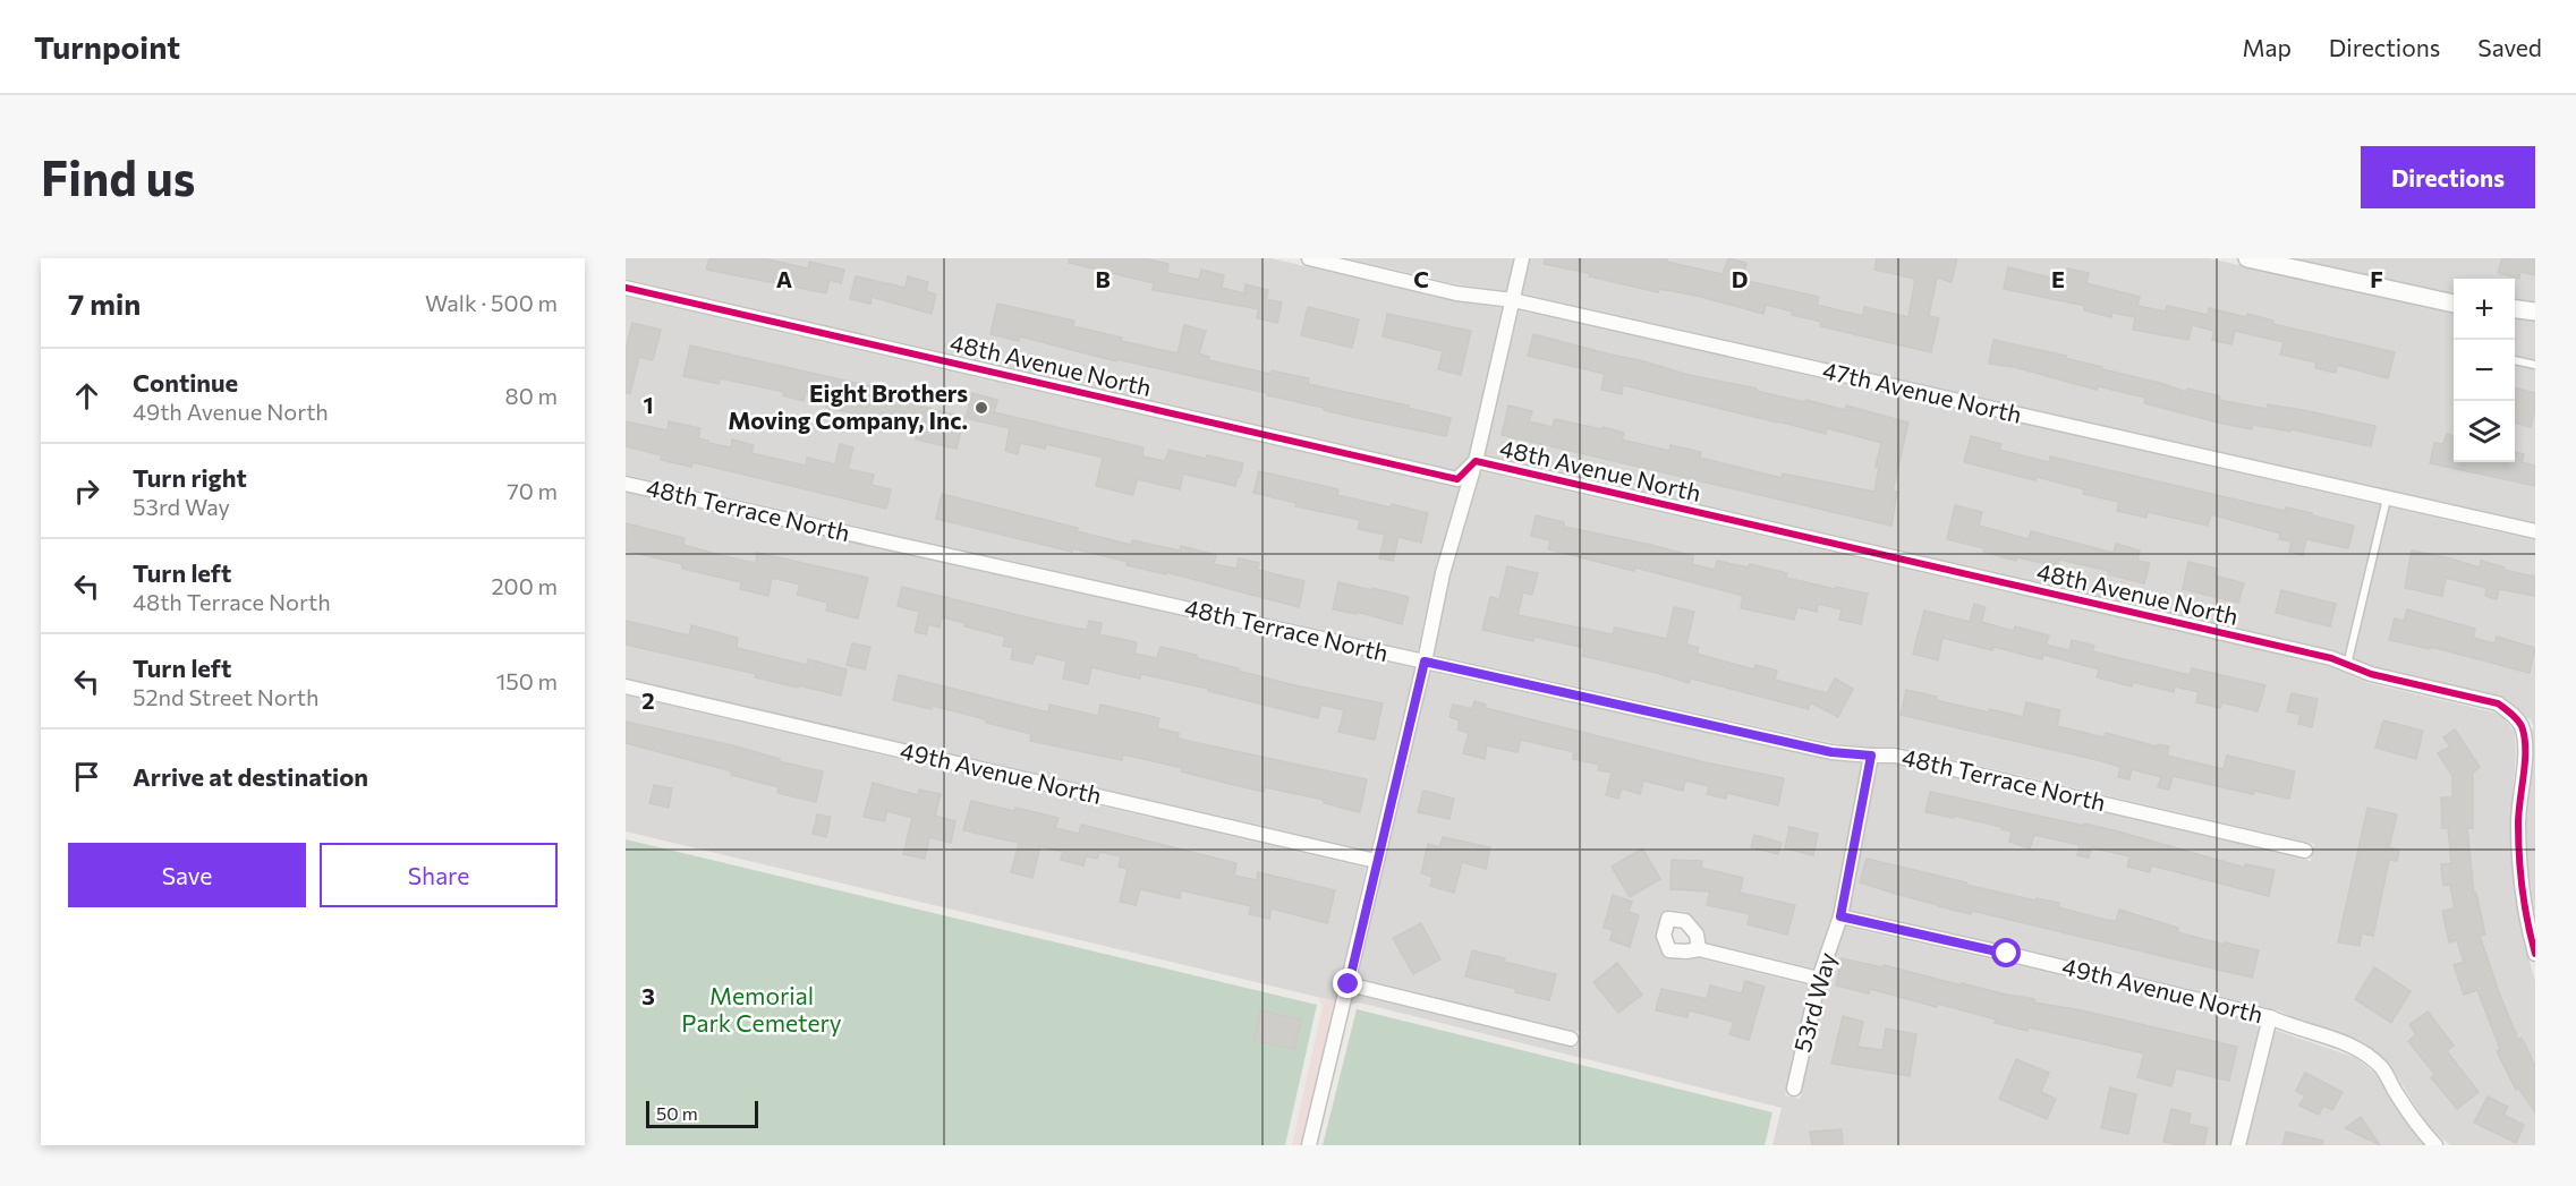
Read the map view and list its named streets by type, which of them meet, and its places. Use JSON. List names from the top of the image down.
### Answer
{
  "streets": {
    "street": [
      "48th Avenue North",
      "47th Avenue North",
      "48th Terrace North",
      "49th Avenue North",
      "53rd Way"
    ]
  },
  "crossings": [
    ["48th Terrace North", "53rd Way"],
    ["49th Avenue North", "53rd Way"]
  ],
  "parks": ["Memorial Park Cemetery"],
  "places": ["Eight Brothers Moving Company, Inc."],
  "scale_bar": "50 m",
  "page": {
    "header": "Turnpoint",
    "nav": ["Map", "Directions", "Saved"],
    "buttons": [
      "Directions",
      ["Save", "Share"]
    ],
    "title": "Find us",
    "heading": ["7 min", "Walk · 500 m"],
    "map_buttons": ["+", "−"],
    "list": [
      ["Continue", "49th Avenue North", "80 m"],
      ["Turn right", "53rd Way", "70 m"],
      ["Turn left", "48th Terrace North", "200 m"],
      ["Turn left", "52nd Street North", "150 m"],
      "Arrive at destination"
    ],
    "scale": "50 m"
  },
  "grid": {
    "columns": [
      "A",
      "B",
      "C",
      "D",
      "E",
      "F"
    ],
    "rows": ["1", "2", "3"]
  }
}
